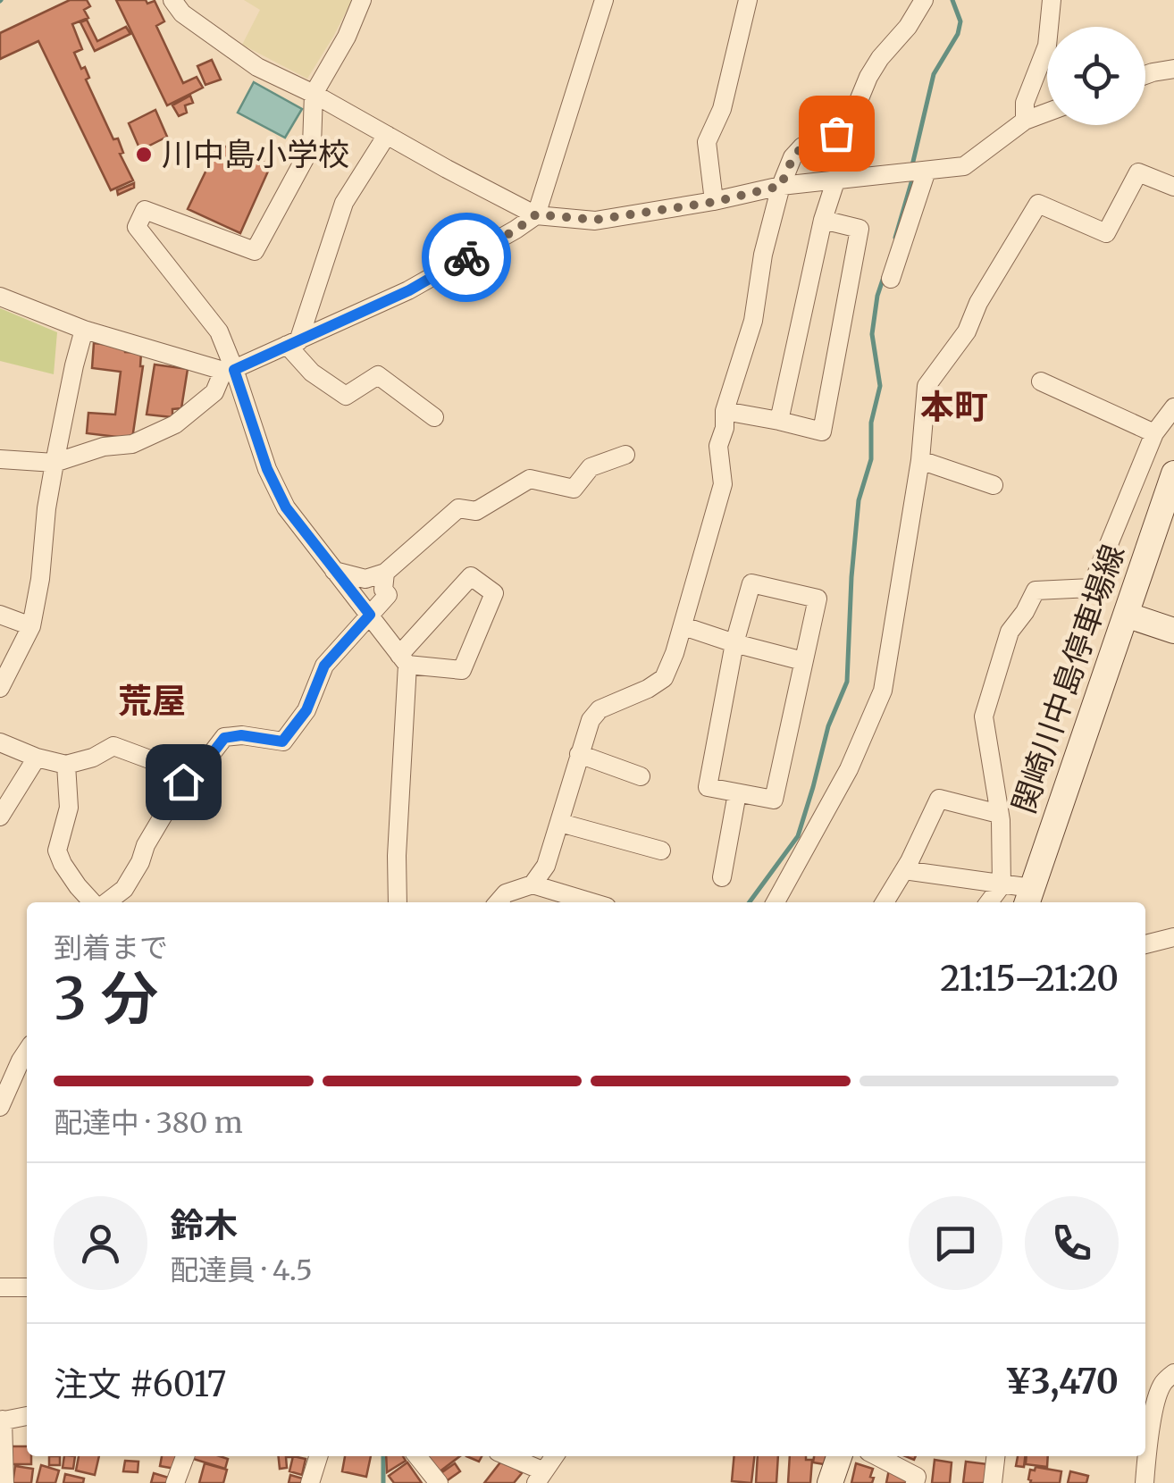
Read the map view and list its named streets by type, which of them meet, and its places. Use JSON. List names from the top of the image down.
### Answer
{
  "streets": {
    "main road": ["関崎川中島停車場線"]
  },
  "districts": ["本町", "荒屋"],
  "places": ["川中島小学校"],
  "page": {
    "heading": ["3 分", "到着まで", "21:15–21:20"],
    "panel": [
      "鈴木",
      "配達員 · 4.5",
      "注文 #6017",
      "¥3,470"
    ],
    "bar": "配達中 · 380 m"
  }
}
